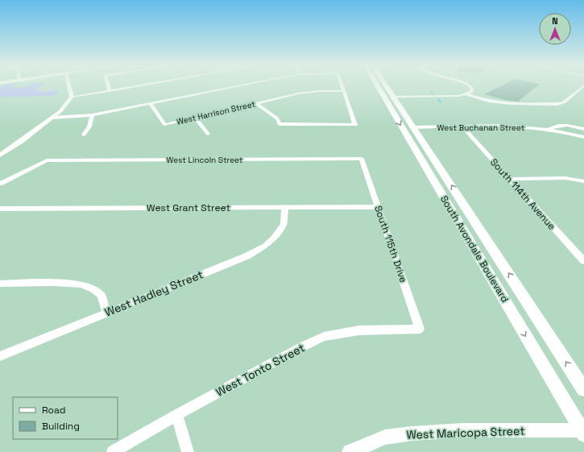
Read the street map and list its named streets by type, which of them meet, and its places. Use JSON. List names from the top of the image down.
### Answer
{
  "streets": {
    "main road": ["South Avondale Boulevard"],
    "street": [
      "West Harrison Street",
      "West Buchanan Street",
      "West Lincoln Street",
      "South 114th Avenue",
      "West Grant Street",
      "South 115th Drive",
      "West Hadley Street",
      "West Tonto Street",
      "West Maricopa Street"
    ]
  },
  "crossings": [
    ["West Buchanan Street", "South 114th Avenue"],
    ["West Buchanan Street", "South Avondale Boulevard"],
    ["West Lincoln Street", "South 115th Drive"],
    ["West Grant Street", "South 115th Drive"],
    ["West Grant Street", "West Hadley Street"],
    ["South 115th Drive", "West Tonto Street"],
    ["South Avondale Boulevard", "West Maricopa Street"]
  ],
  "legend": ["Road", "Building"],
  "north": "top"
}
